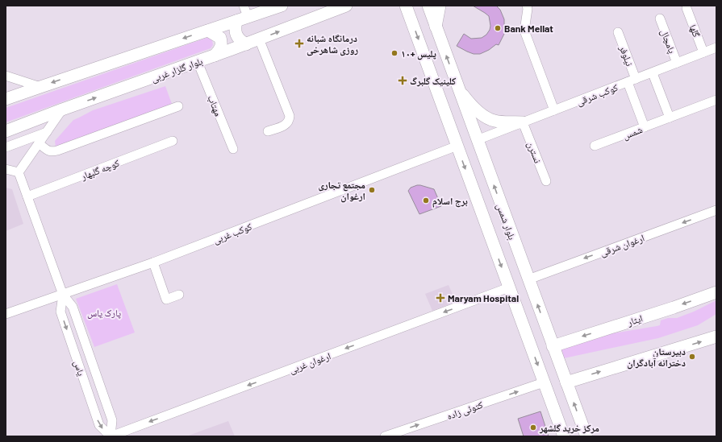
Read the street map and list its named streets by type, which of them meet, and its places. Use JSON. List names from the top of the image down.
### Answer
{
  "streets": {
    "main road": ["بلوار گلزار غربی", "بلوار شمس", "ایثار"],
    "street": [
      "گلها",
      "پامچال",
      "نیلوفر",
      "کوکب شرقی",
      "مهتاب",
      "شمس",
      "نسترن",
      "کوچه گلبهار",
      "کوکب غربی",
      "ارغوان شرقی",
      "ارغوان غربی",
      "یاس",
      "کتوئی زاده"
    ]
  },
  "crossings": [
    ["گلها", "کوکب شرقی"],
    ["پامچال", "کوکب شرقی"],
    ["نیلوفر", "کوکب شرقی"],
    ["نیلوفر", "شمس"],
    ["بلوار گلزار غربی", "مهتاب"],
    ["کوکب شرقی", "نسترن"],
    ["کوکب شرقی", "بلوار شمس"],
    ["کوچه گلبهار", "یاس"],
    ["بلوار شمس", "ارغوان شرقی"],
    ["بلوار شمس", "ایثار"],
    ["کوکب غربی", "یاس"],
    ["ارغوان غربی", "یاس"]
  ],
  "one_way": ["ارغوان شرقی", "ارغوان غربی", "کتوئی زاده"],
  "parks": ["پارک یاس"],
  "places": {
    "other": [
      "Bank Mellat",
      "پلیس +۱۰",
      "مجتمع تجاری ارغوان",
      "برج اسلام",
      "دبيرستان دخترانه آبادگران",
      "مرکز خرید گلشهر"
    ],
    "health": ["درمانگاه شبانه روزی شاهرخی", "کلینیک گلبرگ", "Maryam Hospital"]
  }
}
